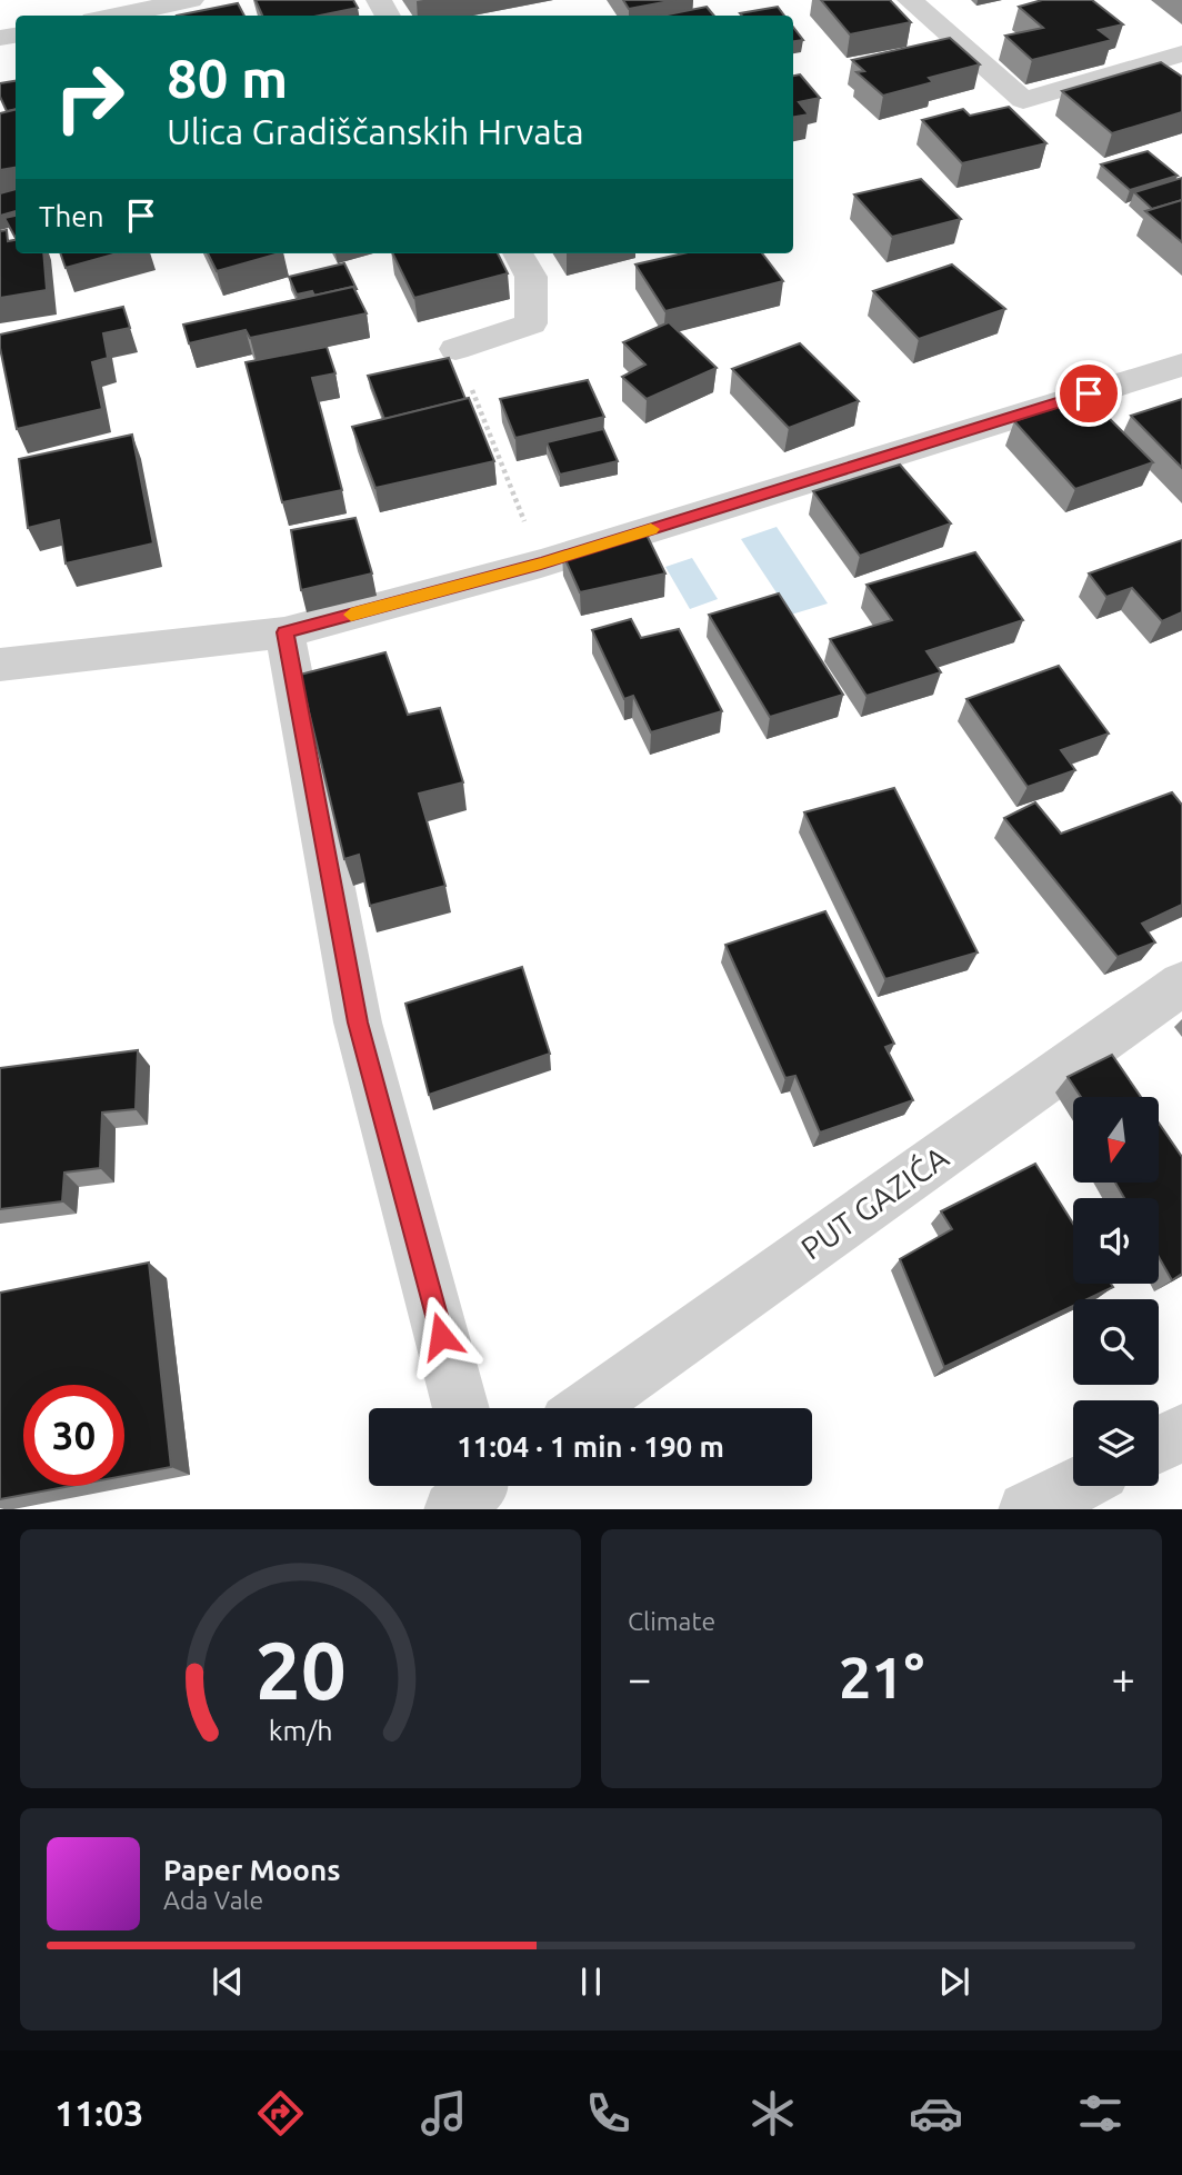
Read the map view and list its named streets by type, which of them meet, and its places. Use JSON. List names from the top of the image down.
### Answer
{
  "streets": {
    "street": ["PUT GAZIĆA"]
  },
  "north": "bottom",
  "page": {
    "turn": ["80 m", "Ulica Gradiščanskih Hrvata"],
    "then": "Then",
    "limit": "30",
    "trip": "11:04 · 1 min · 190 m",
    "tile": "Climate",
    "heat": ["−", "21°", "+"],
    "song": ["Paper Moons", "Ada Vale"],
    "tabs": "11:03",
    "gauge": ["20", "km/h"]
  }
}
